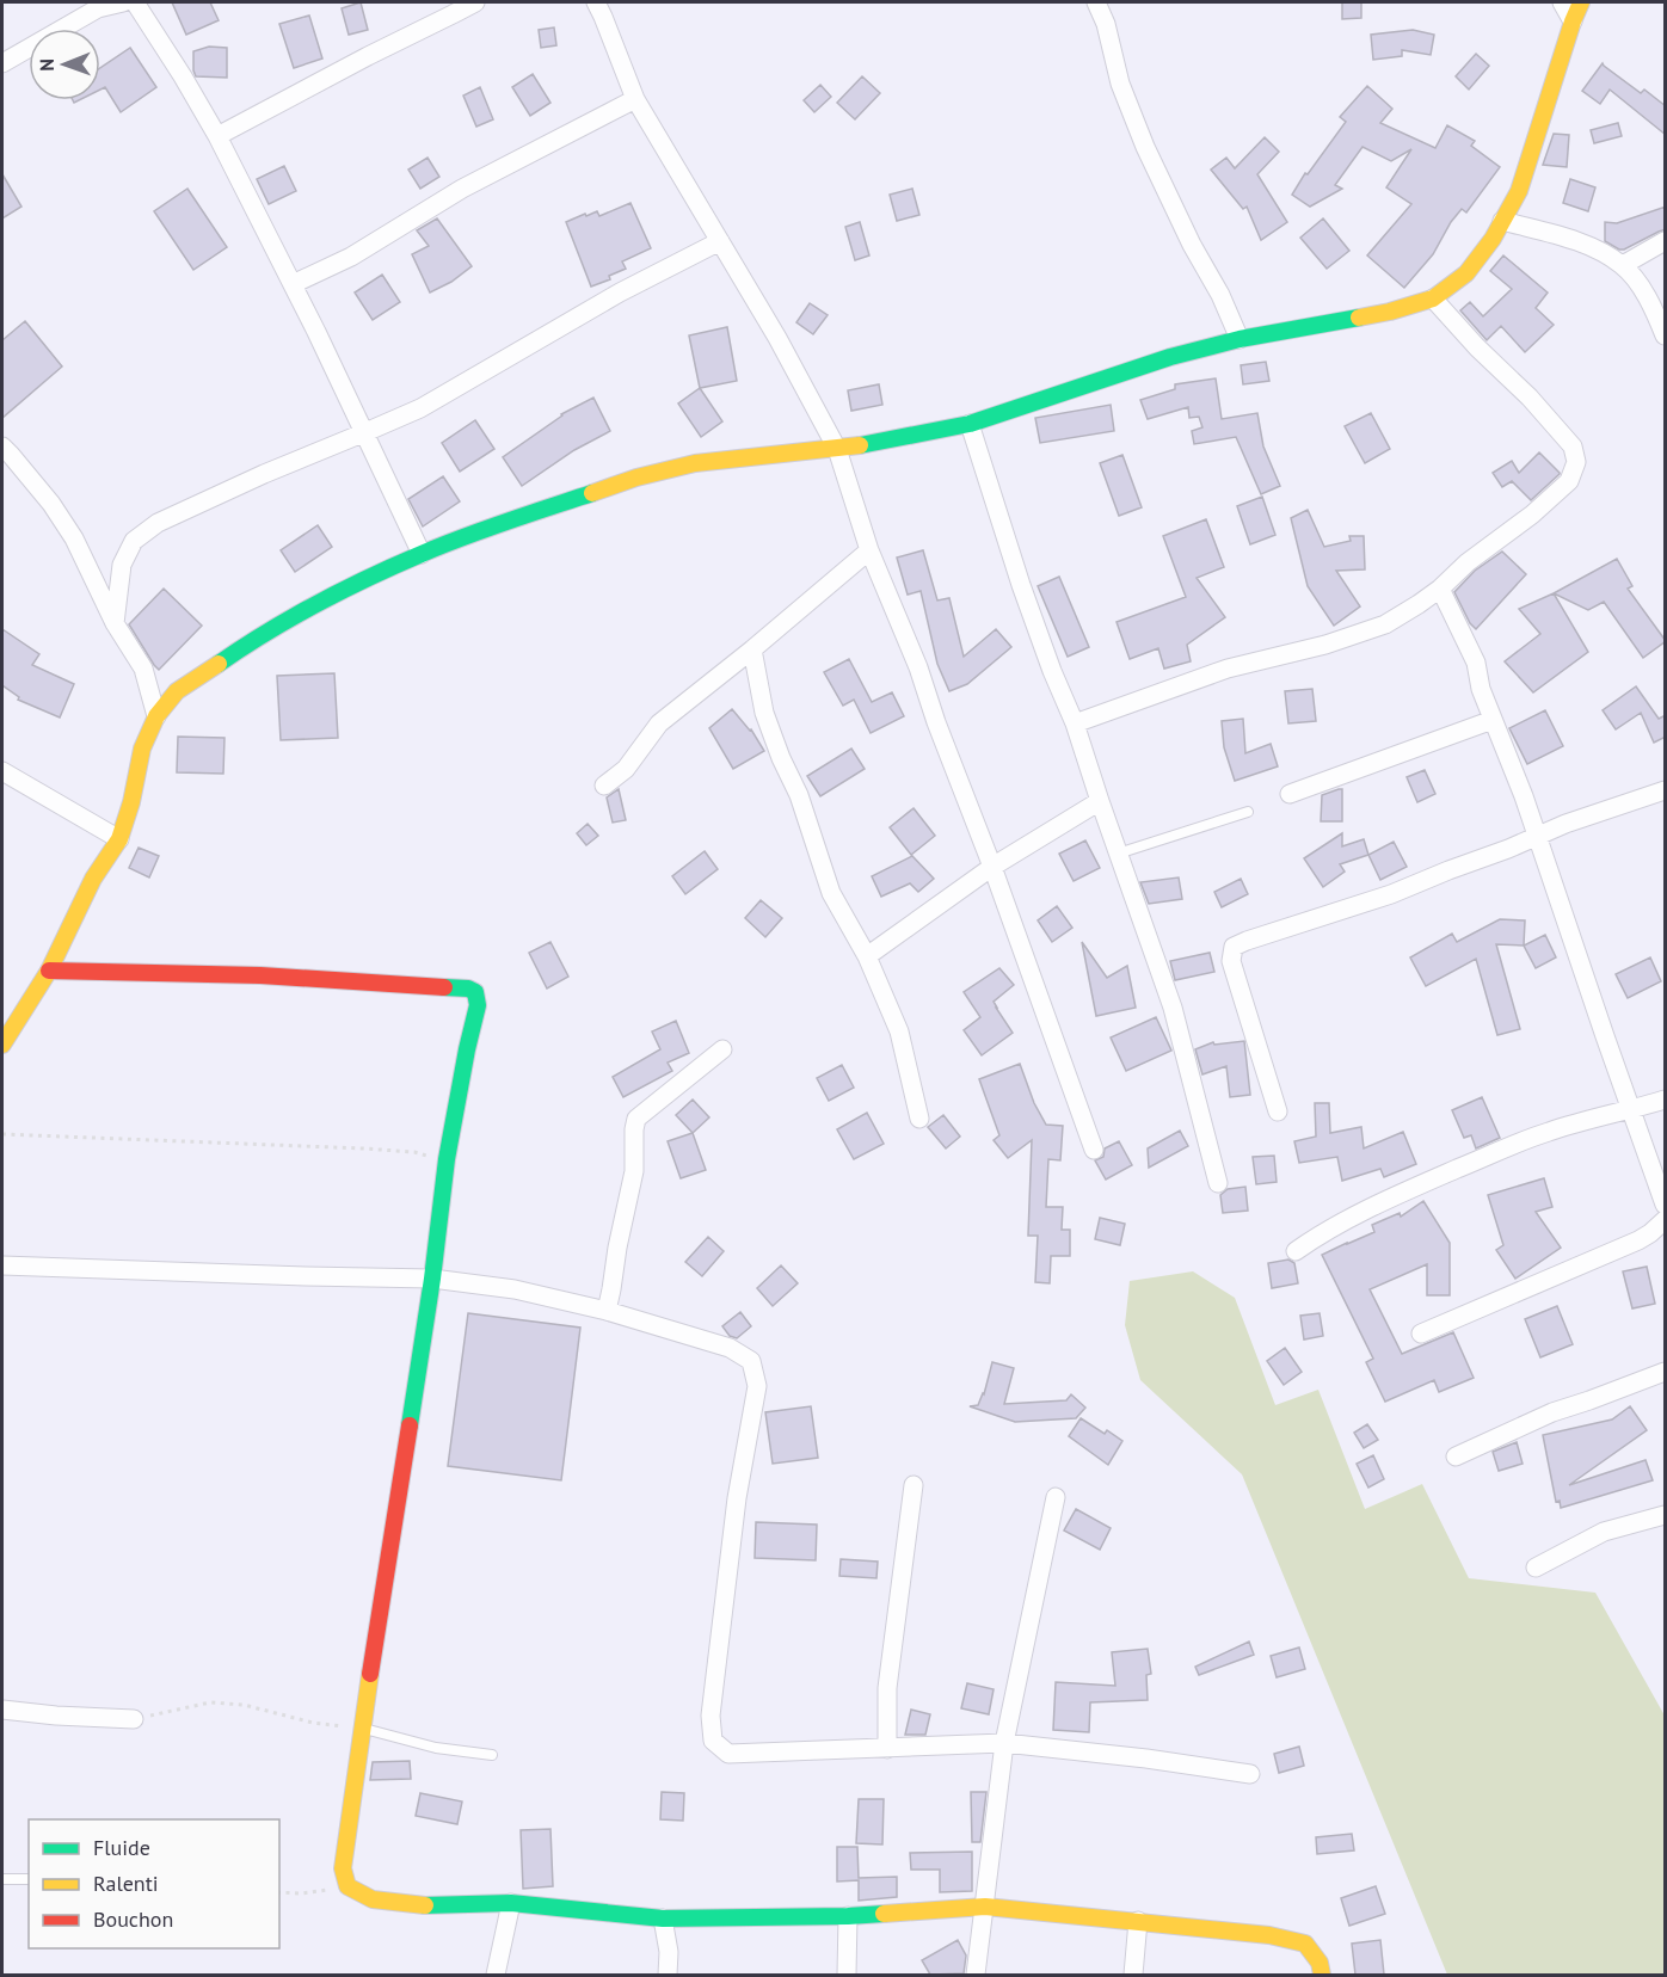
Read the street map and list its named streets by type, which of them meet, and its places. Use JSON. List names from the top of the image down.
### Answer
{
  "legend": ["Fluide", "Ralenti", "Bouchon"],
  "north": "left"
}
